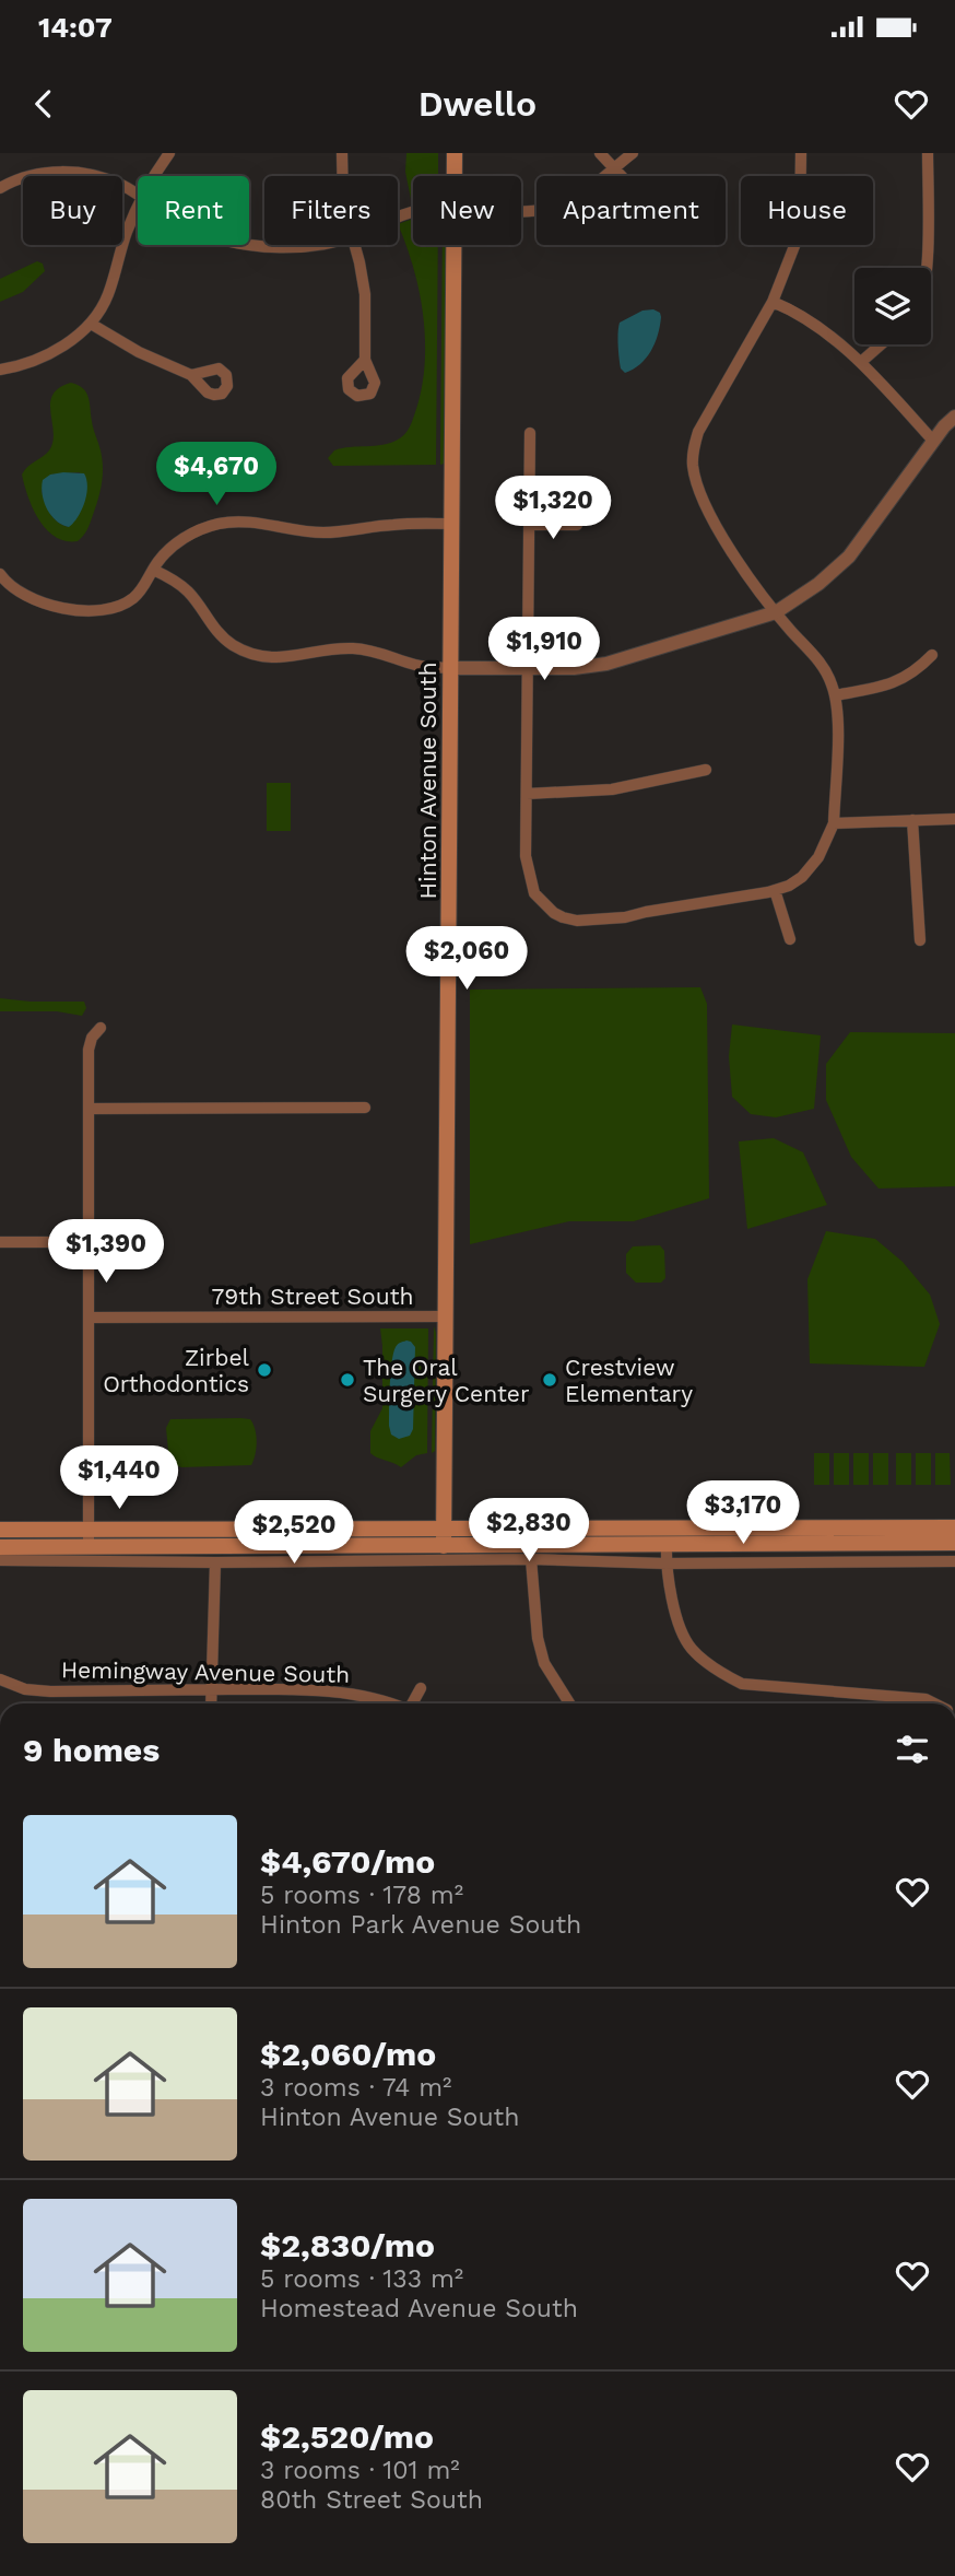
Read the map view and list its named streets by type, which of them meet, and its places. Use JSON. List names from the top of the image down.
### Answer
{
  "streets": {
    "main road": ["Hinton Avenue South"],
    "street": ["79th Street South", "Hemingway Avenue South"]
  },
  "crossings": [
    ["Hinton Avenue South", "79th Street South"]
  ],
  "places": ["Zirbel Orthodontics", "The Oral Surgery Center", "Crestview Elementary"],
  "page": {
    "status": "14:07",
    "header": "Dwello",
    "chip": [
      "Buy",
      "Rent",
      "Filters",
      "New",
      "Apartment",
      "House"
    ],
    "price": [
      "$4,670",
      "$1,320",
      "$1,910",
      "$2,060",
      "$1,390",
      "$1,440",
      "$3,170",
      "$2,830",
      "$2,520"
    ],
    "heading": "9 homes",
    "list": [
      {
        "name": "$4,670/mo",
        "note": "5 rooms · 178 m² · Hinton Park Avenue South"
      },
      {
        "name": "$2,060/mo",
        "note": "3 rooms · 74 m² · Hinton Avenue South"
      },
      {
        "name": "$2,830/mo",
        "note": "5 rooms · 133 m² · Homestead Avenue South"
      },
      {
        "name": "$2,520/mo",
        "note": "3 rooms · 101 m² · 80th Street South"
      }
    ]
  }
}
